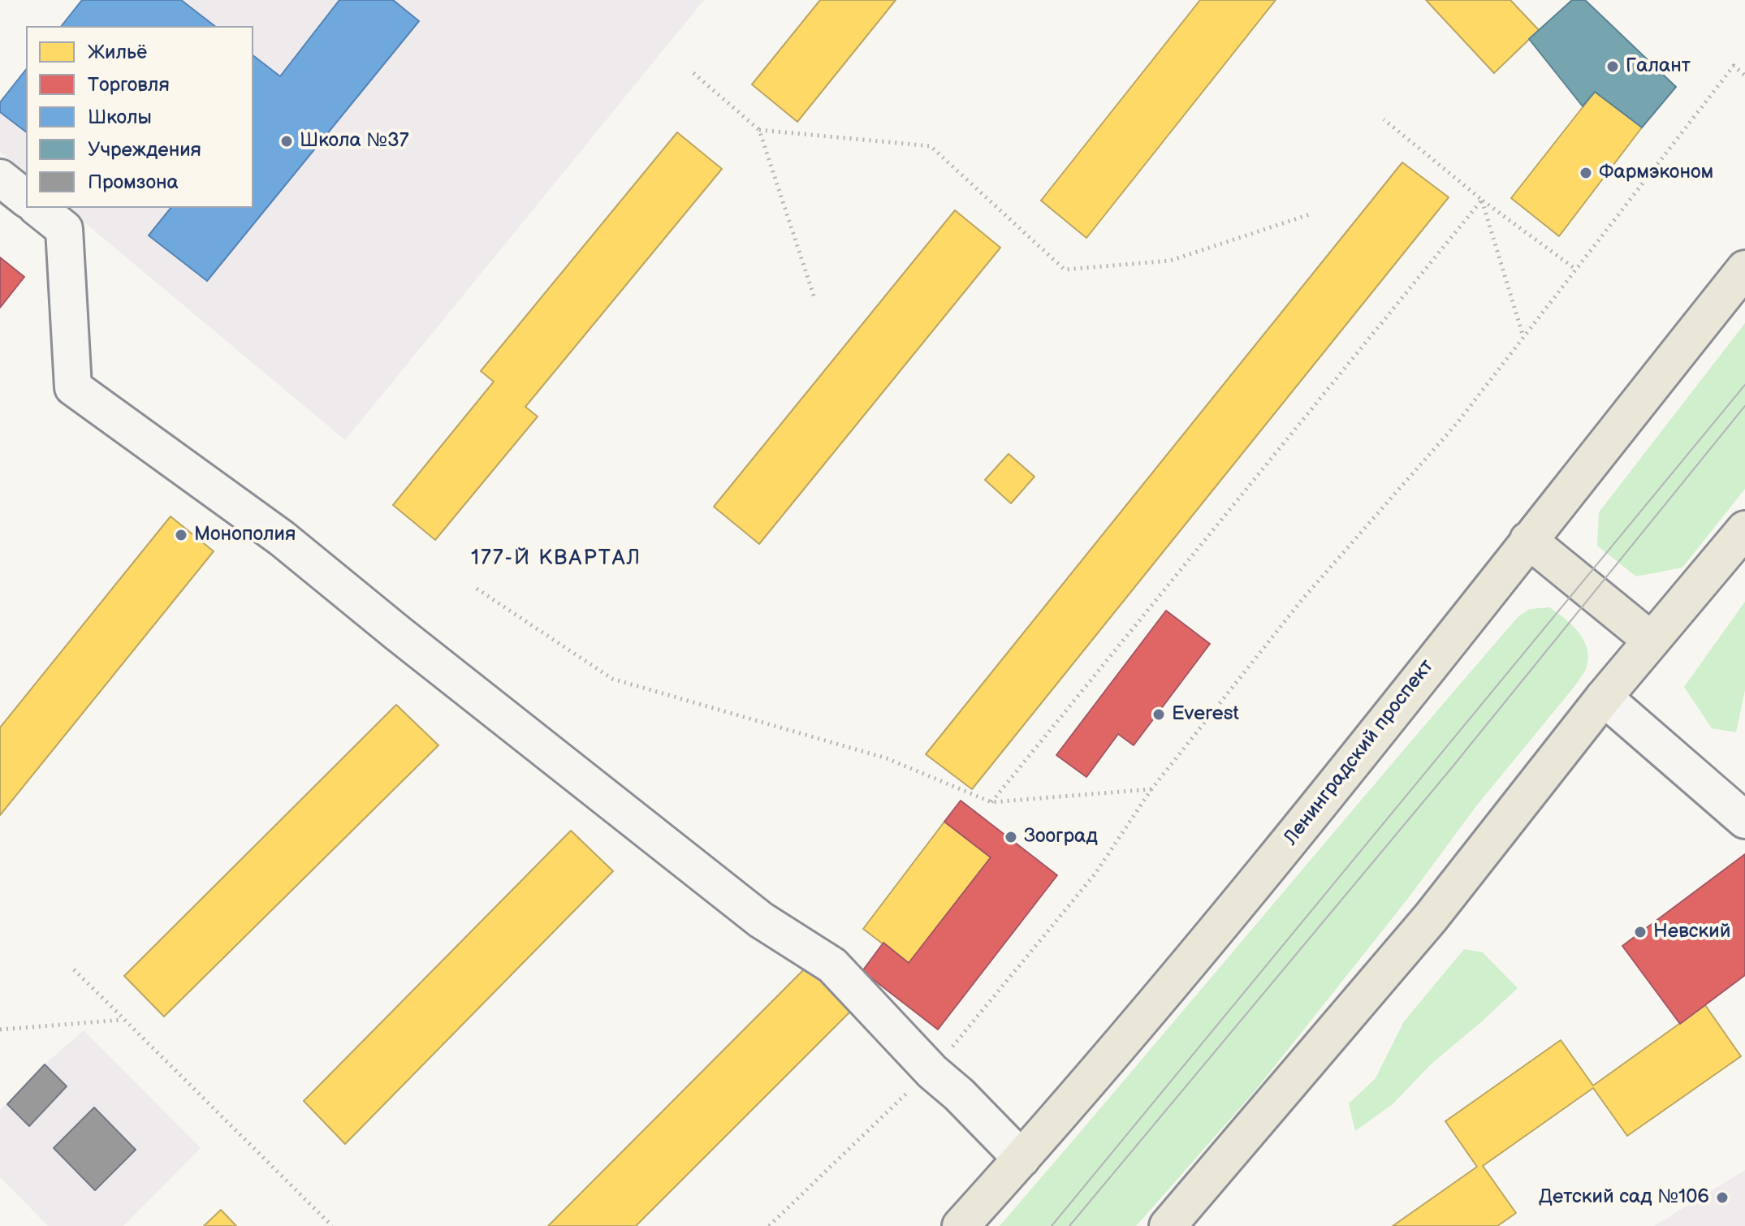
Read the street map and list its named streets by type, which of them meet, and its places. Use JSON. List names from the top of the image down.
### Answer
{
  "streets": {
    "main road": ["Ленинградский проспект"]
  },
  "districts": ["177-Й КВАРТАЛ"],
  "places": [
    "Галант",
    "Школа №37",
    "Фармэконом",
    "Монополия",
    "Everest",
    "Зооград",
    "Невский",
    "Детский сад №106"
  ],
  "legend": [
    "Жильё",
    "Торговля",
    "Школы",
    "Учреждения",
    "Промзона"
  ]
}
